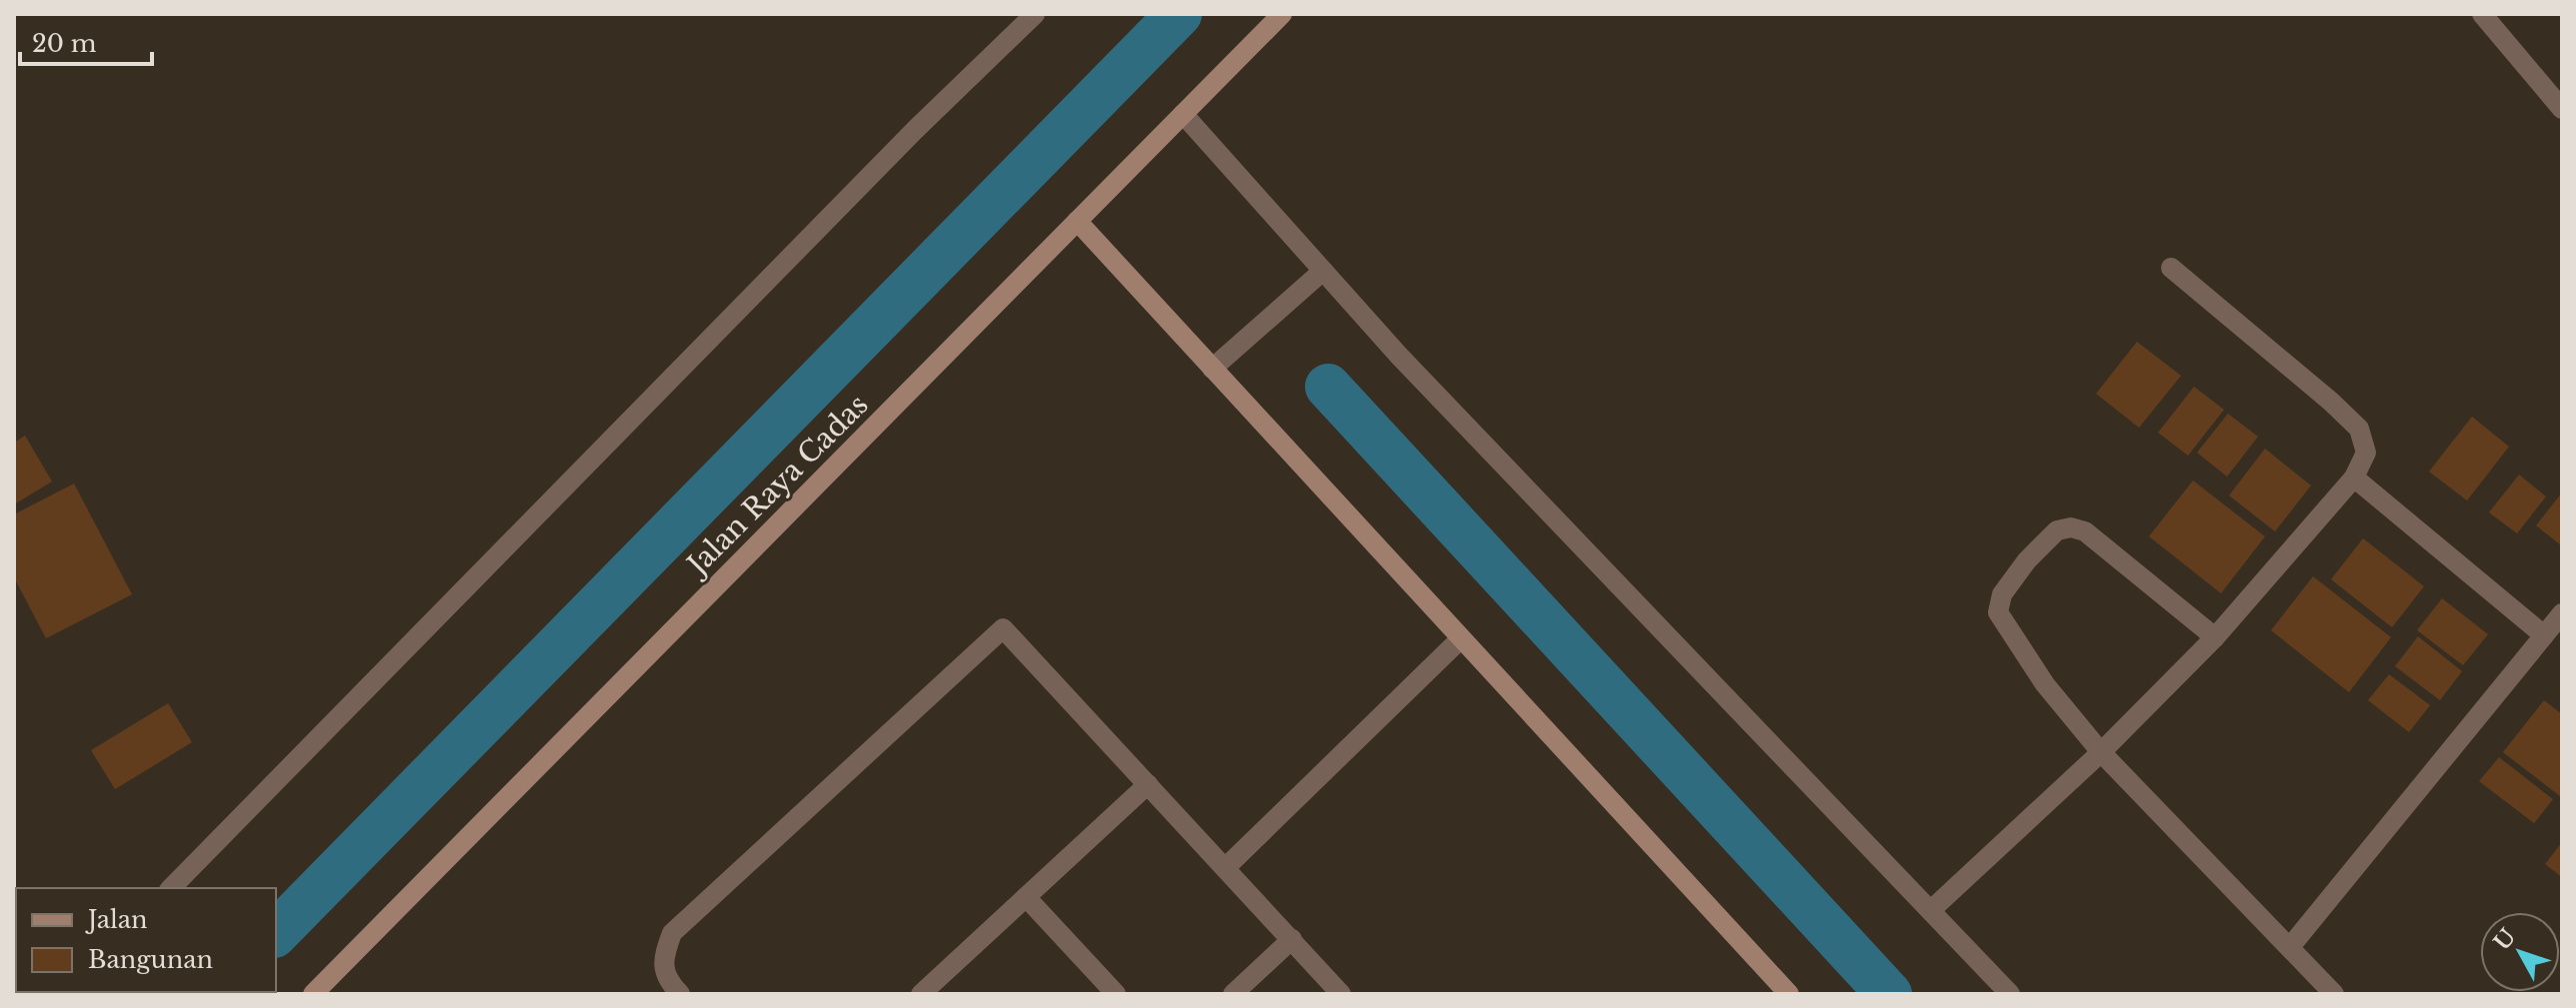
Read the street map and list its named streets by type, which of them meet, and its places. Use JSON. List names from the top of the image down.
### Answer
{
  "streets": {
    "street": ["Jalan Raya Cadas"]
  },
  "legend": ["Jalan", "Bangunan"],
  "scale_bar": "20 m",
  "north": "top left"
}
